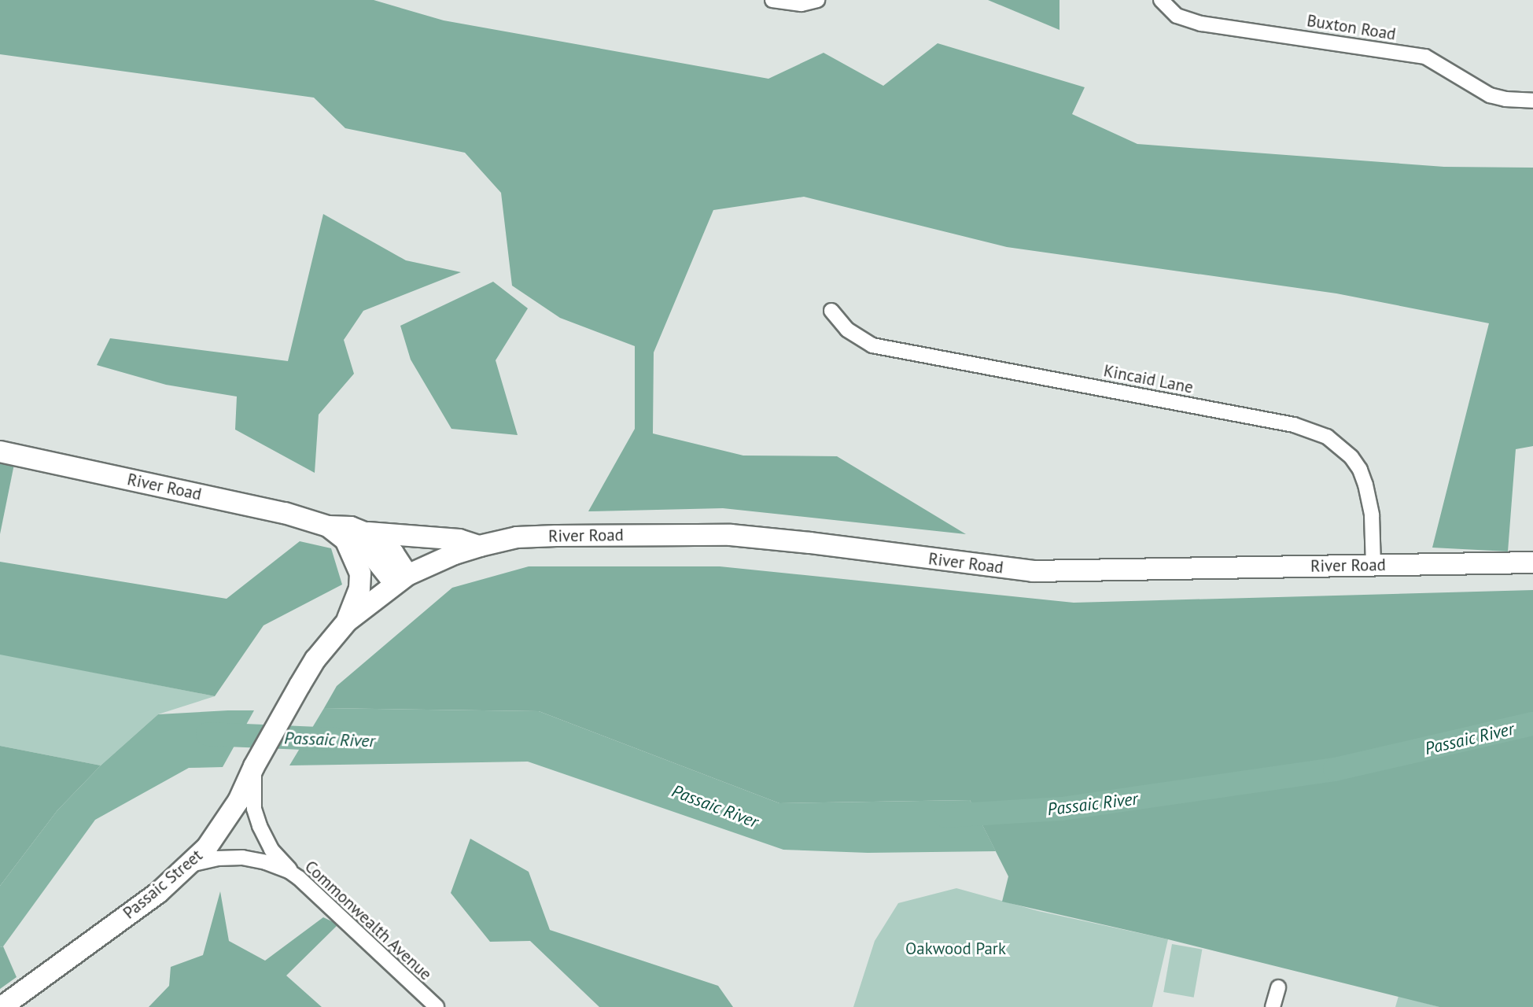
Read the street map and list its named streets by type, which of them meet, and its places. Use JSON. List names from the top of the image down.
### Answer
{
  "streets": {
    "main road": ["River Road", "Passaic Street"],
    "street": ["Buxton Road", "Kincaid Lane", "Commonwealth Avenue"]
  },
  "crossings": [
    ["Kincaid Lane", "River Road"],
    ["River Road", "Passaic Street"],
    ["Passaic Street", "Commonwealth Avenue"]
  ],
  "water": ["Passaic River"],
  "parks": ["Oakwood Park"]
}
